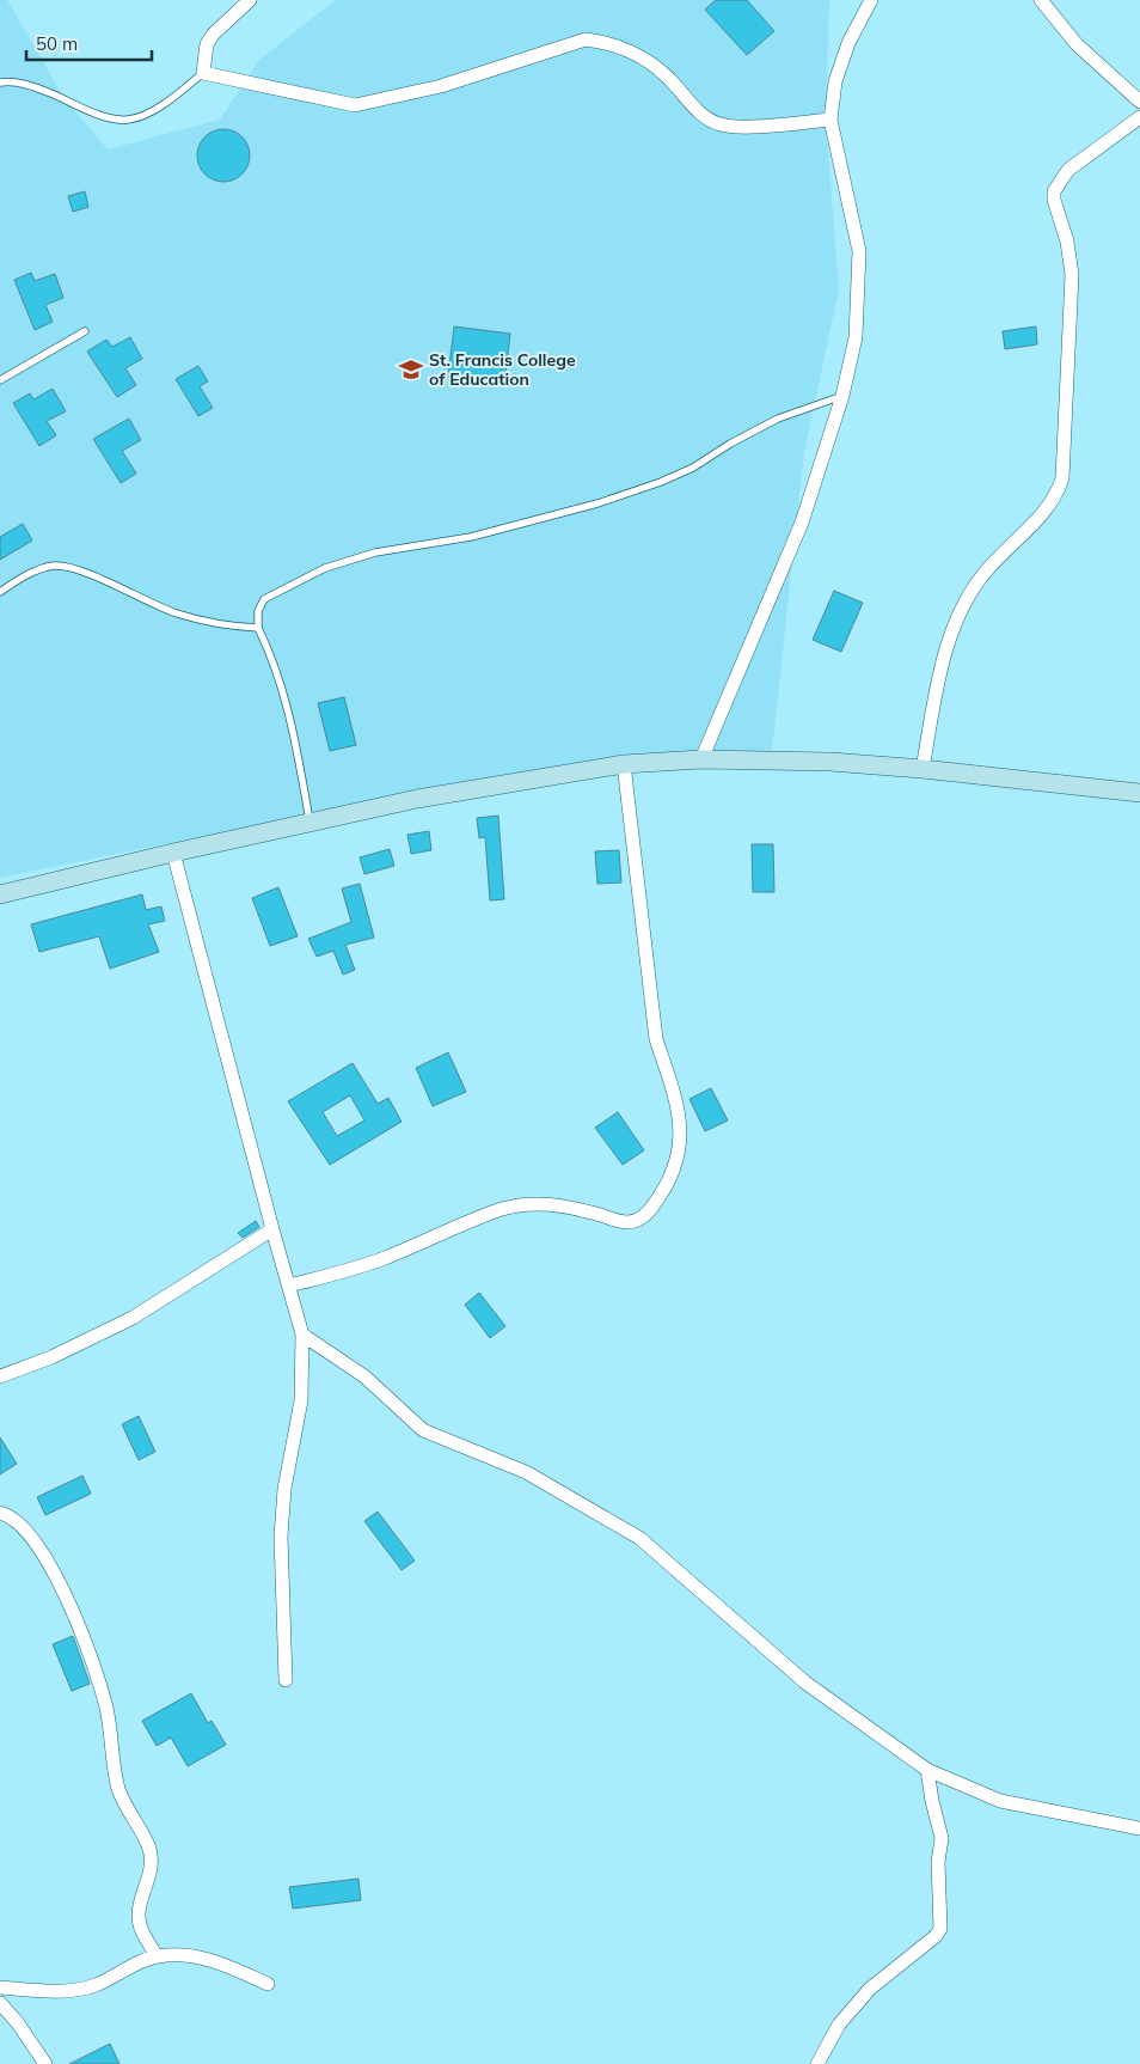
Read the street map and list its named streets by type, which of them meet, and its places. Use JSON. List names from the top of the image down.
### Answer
{
  "places": {
    "school or university": ["St. Francis College of Education"]
  },
  "scale_bar": "50 m"
}
